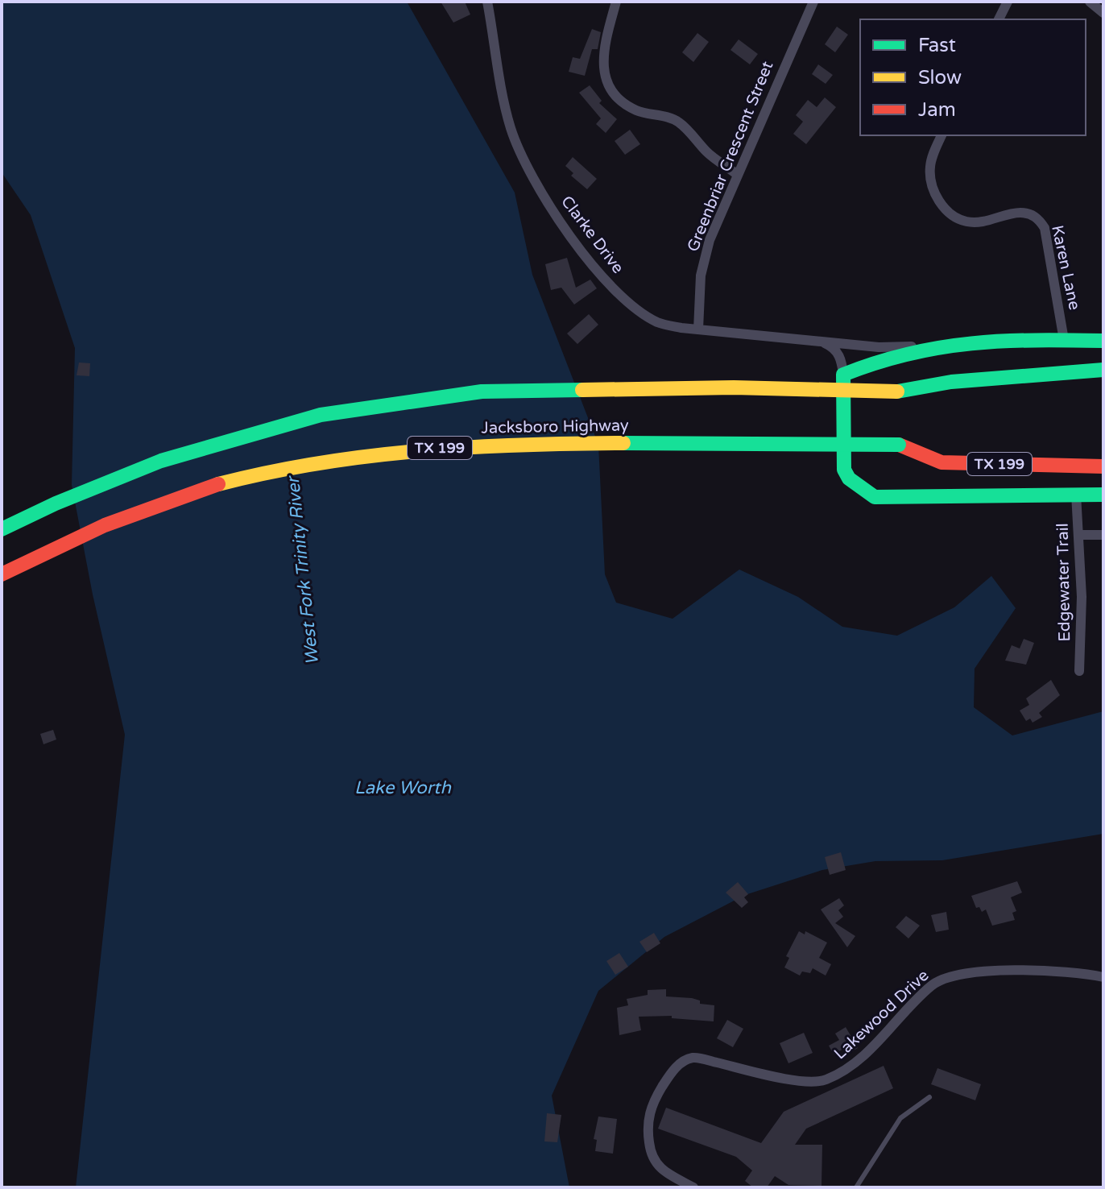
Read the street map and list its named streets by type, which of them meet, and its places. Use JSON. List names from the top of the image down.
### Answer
{
  "streets": {
    "main road": ["Jacksboro Highway", "TX 199"],
    "street": [
      "Greenbriar Crescent Street",
      "Clarke Drive",
      "Karen Lane",
      "Edgewater Trail",
      "Lakewood Drive"
    ]
  },
  "crossings": [
    ["Greenbriar Crescent Street", "Clarke Drive"],
    ["TX 199", "Edgewater Trail"]
  ],
  "water": ["West Fork Trinity River", "Lake Worth"],
  "legend": ["Fast", "Slow", "Jam"]
}
